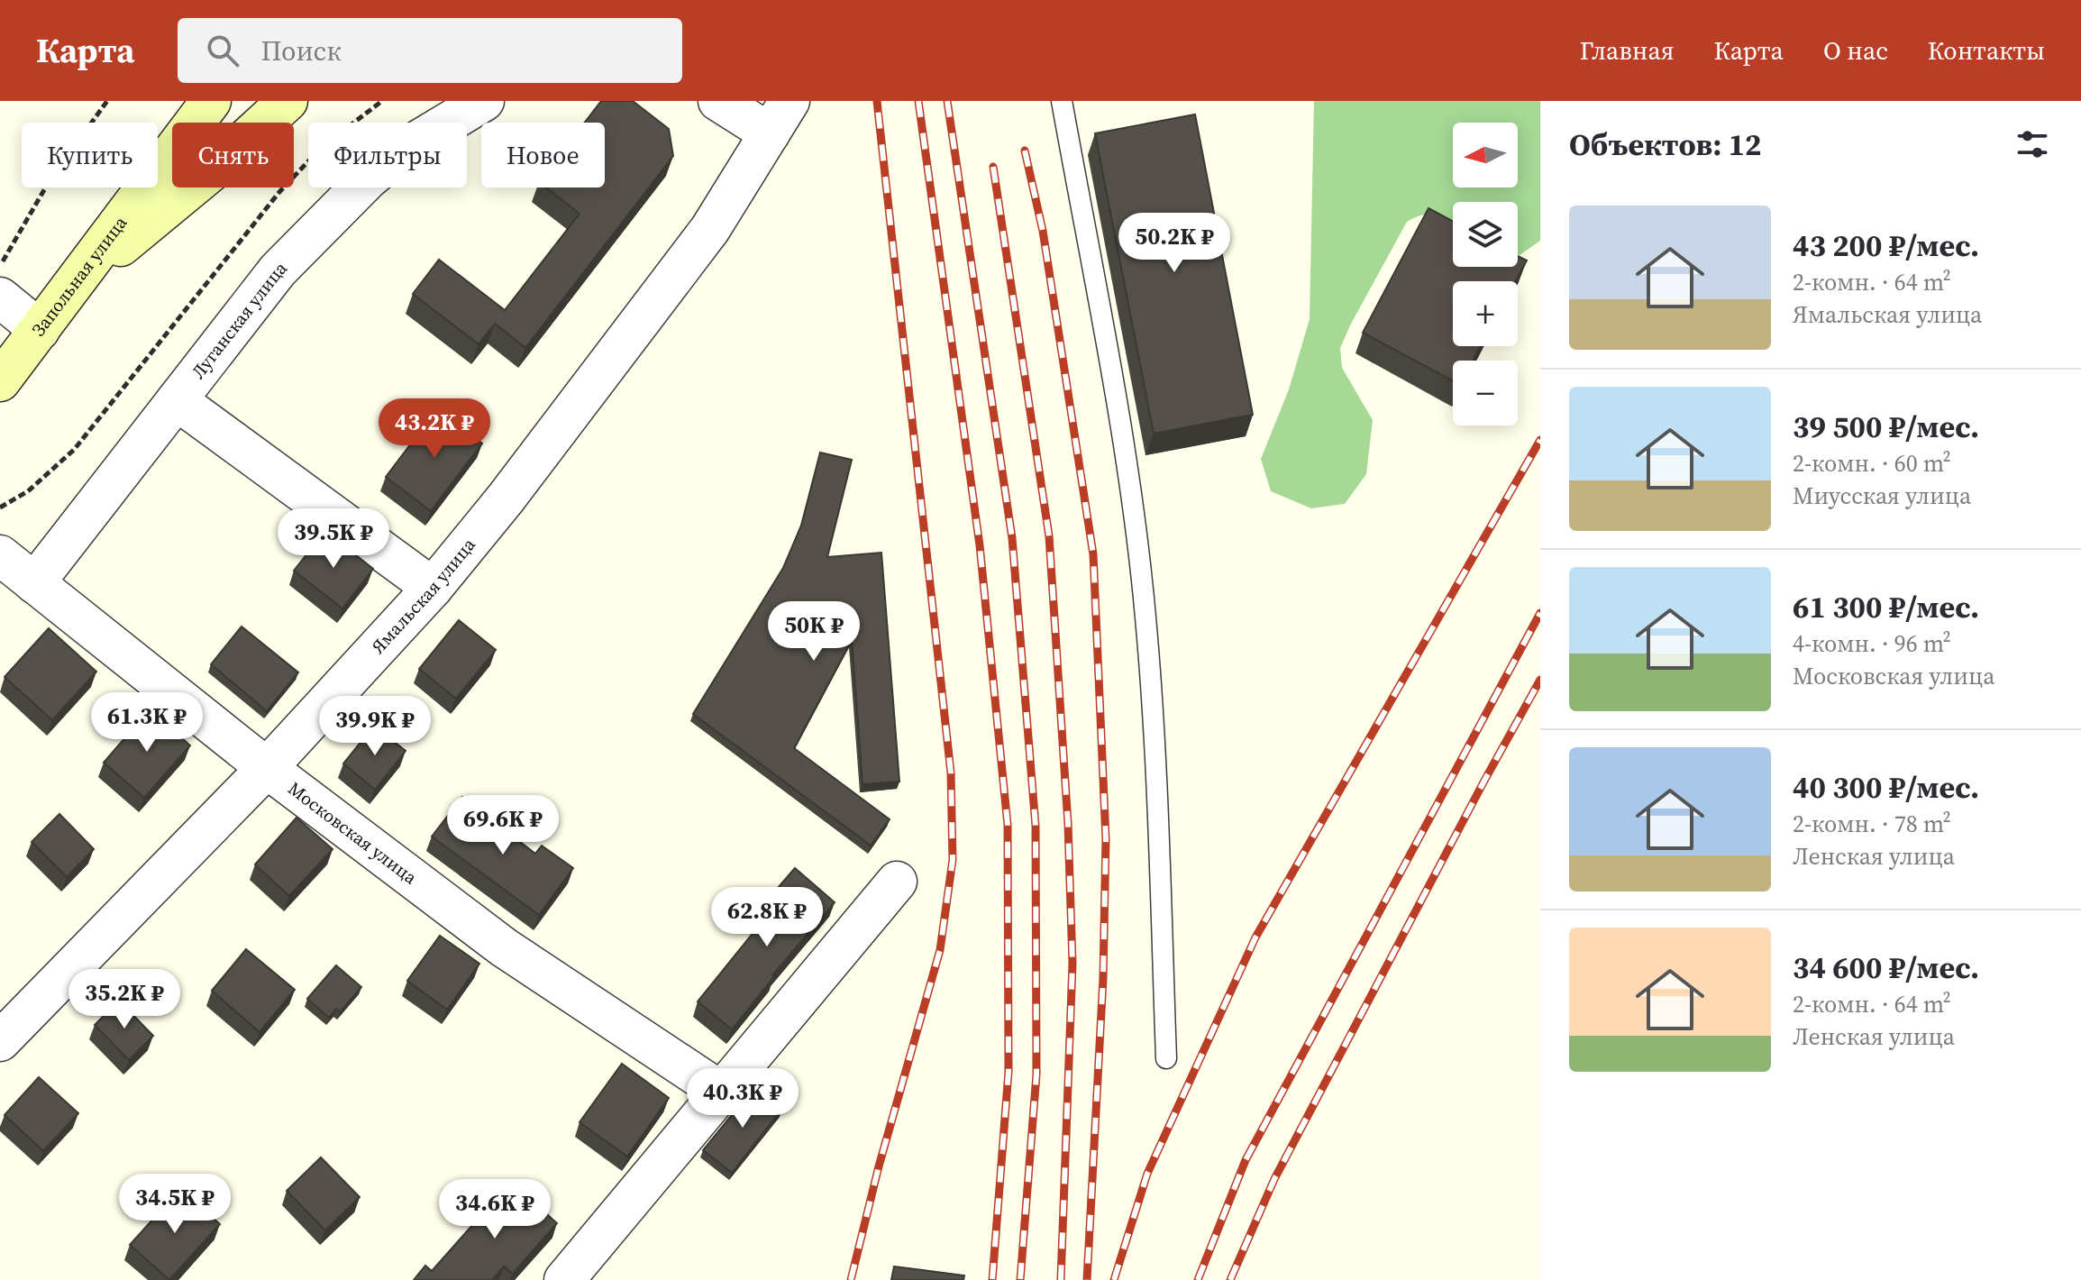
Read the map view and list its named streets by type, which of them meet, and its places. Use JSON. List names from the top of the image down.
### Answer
{
  "streets": {
    "street": [
      "Запольная улица",
      "Луганская улица",
      "Ямальская улица",
      "Московская улица"
    ]
  },
  "crossings": [
    ["Луганская улица", "Московская улица"],
    ["Ямальская улица", "Московская улица"]
  ],
  "north": "left",
  "page": {
    "header": "Карта",
    "search": "Поиск",
    "nav": [
      "Главная",
      "Карта",
      "О нас",
      "Контакты"
    ],
    "heading": "Объектов: 12",
    "map_buttons": ["+", "−"],
    "chip": [
      "Купить",
      "Снять",
      "Фильтры",
      "Новое"
    ],
    "list": [
      {
        "name": "43 200 ₽/мес.",
        "note": "2-комн. · 64 m² · Ямальская улица"
      },
      {
        "name": "39 500 ₽/мес.",
        "note": "2-комн. · 60 m² · Миусская улица"
      },
      {
        "name": "61 300 ₽/мес.",
        "note": "4-комн. · 96 m² · Московская улица"
      },
      {
        "name": "40 300 ₽/мес.",
        "note": "2-комн. · 78 m² · Ленская улица"
      },
      {
        "name": "34 600 ₽/мес.",
        "note": "2-комн. · 64 m² · Ленская улица"
      }
    ],
    "price": [
      "50.2K ₽",
      "43.2K ₽",
      "39.5K ₽",
      "50K ₽",
      "61.3K ₽",
      "39.9K ₽",
      "69.6K ₽",
      "62.8K ₽",
      "35.2K ₽",
      "40.3K ₽",
      "34.5K ₽",
      "34.6K ₽"
    ]
  }
}
